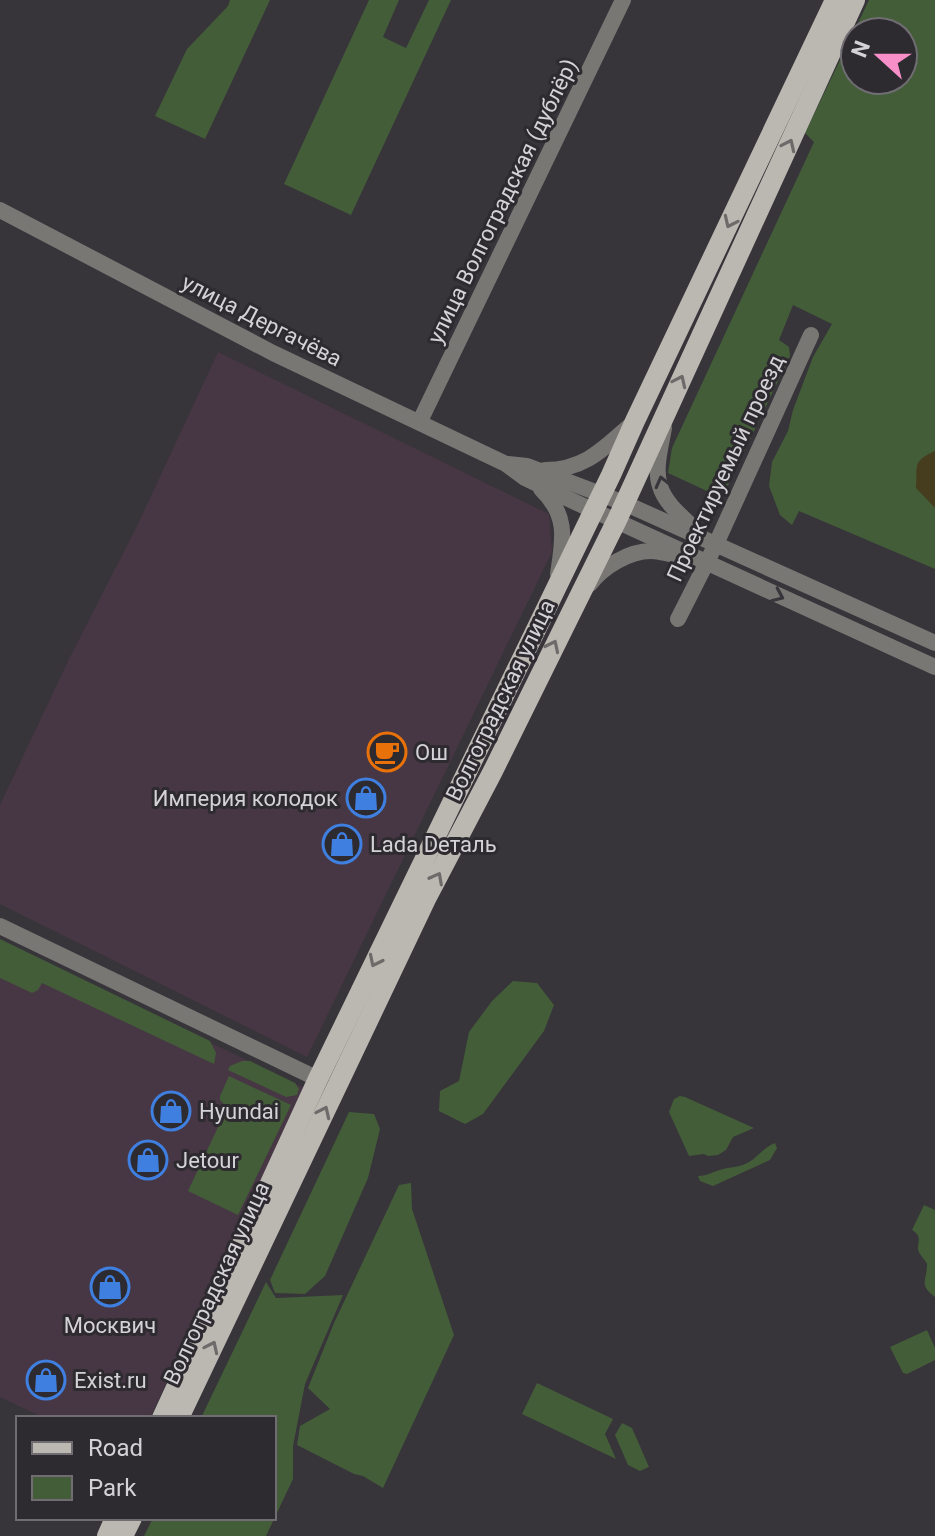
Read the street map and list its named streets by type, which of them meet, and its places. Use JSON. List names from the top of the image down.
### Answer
{
  "streets": {
    "main road": ["Волгоградская улица"],
    "street": ["улица Волгоградская (дублёр)", "улица Дергачёва", "Проектируемый проезд"]
  },
  "crossings": [
    ["улица Волгоградская (дублёр)", "улица Дергачёва"],
    ["улица Дергачёва", "Проектируемый проезд"],
    ["улица Дергачёва", "Волгоградская улица"]
  ],
  "places": {
    "cafe": ["Ош"],
    "shop": [
      "Империя колодок",
      "Lada Dеталь",
      "Hyundai",
      "Jetour",
      "Москвич",
      "Exist.ru"
    ]
  },
  "legend": ["Road", "Park"],
  "north": "left"
}
